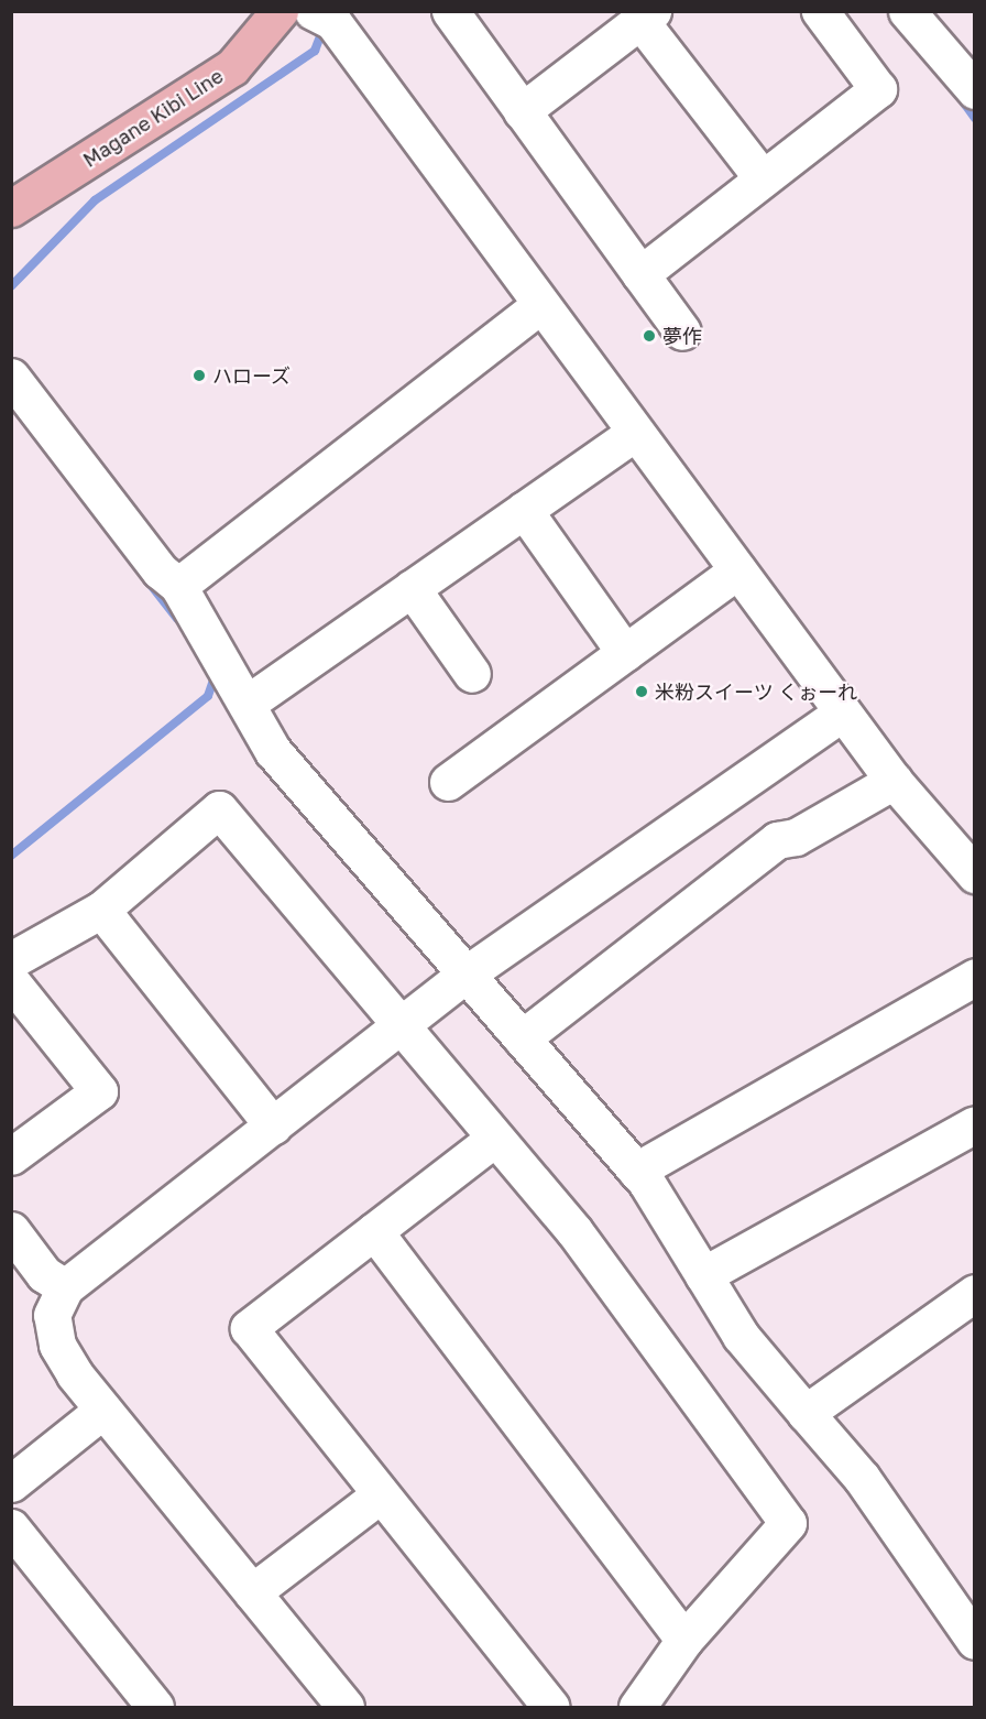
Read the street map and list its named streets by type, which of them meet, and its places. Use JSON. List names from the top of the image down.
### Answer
{
  "streets": {
    "main road": ["Magane Kibi Line"]
  },
  "places": ["夢作", "ハローズ", "米粉スイーツ くぉーれ"]
}
